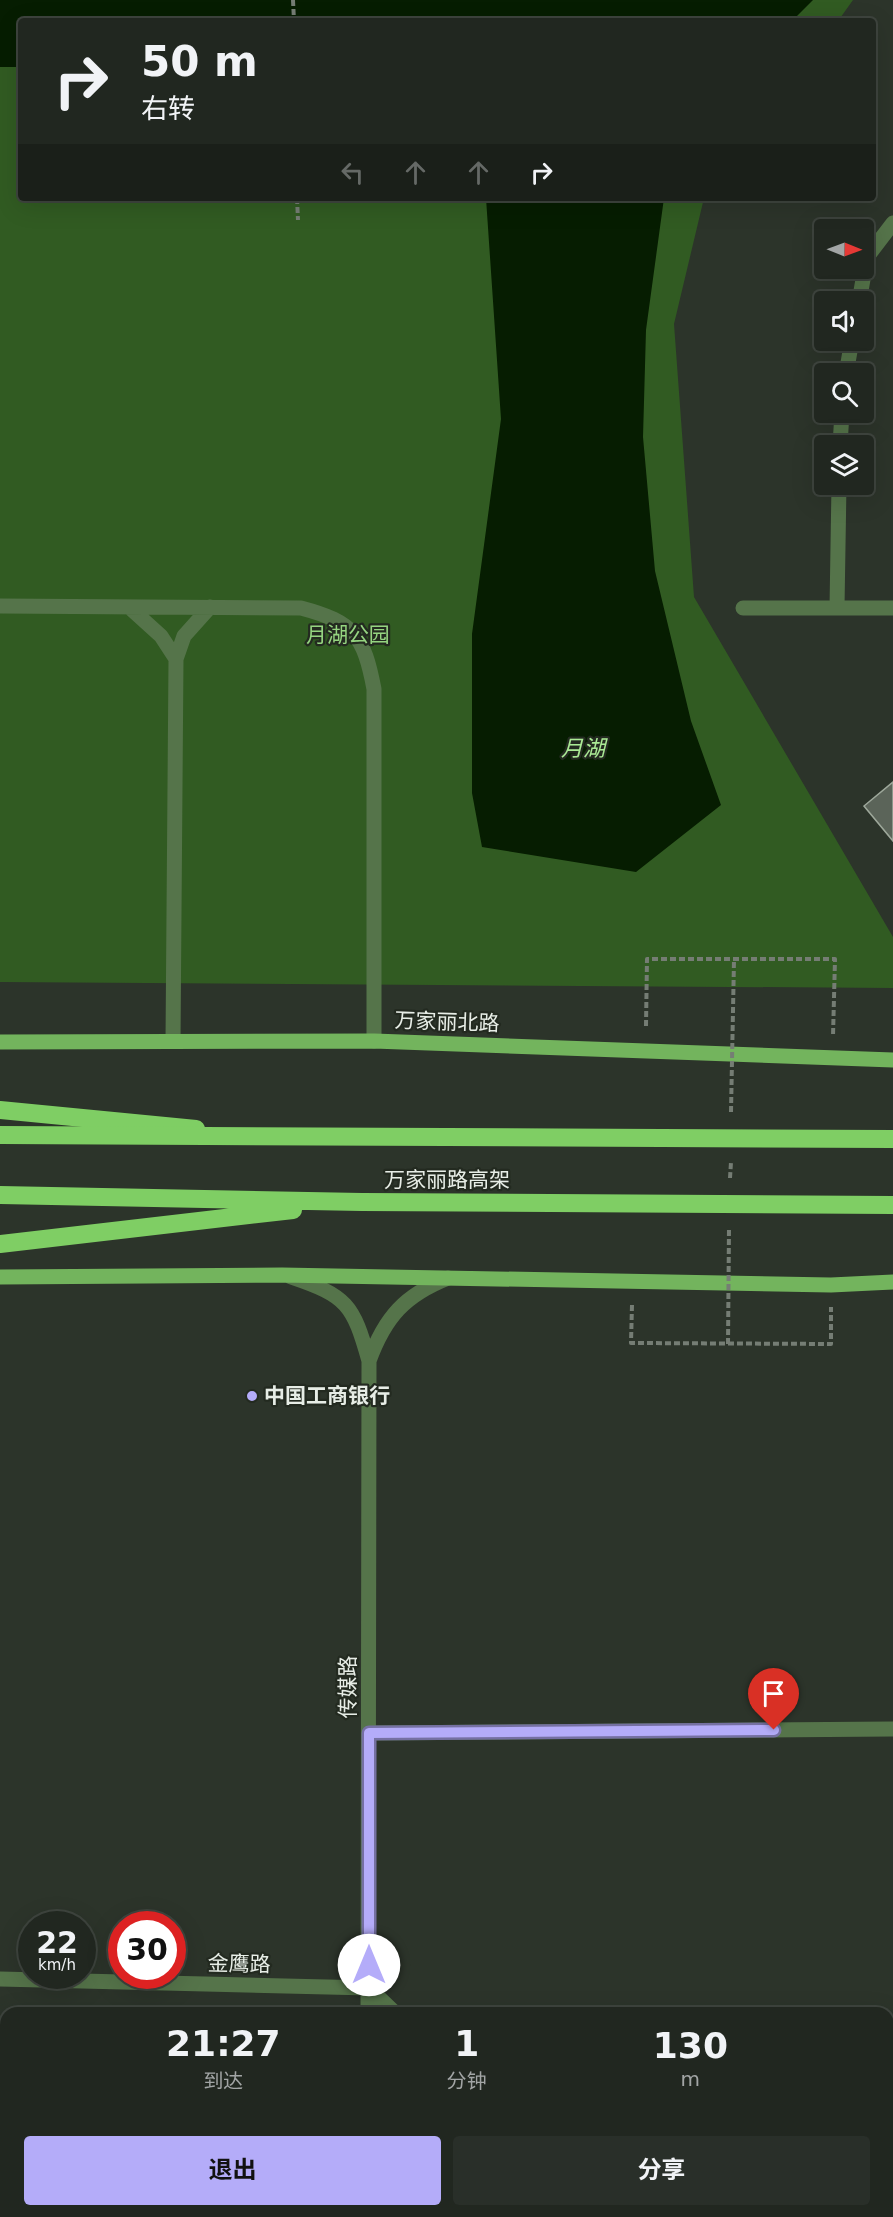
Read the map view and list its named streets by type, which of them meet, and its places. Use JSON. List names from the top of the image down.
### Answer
{
  "streets": {
    "highway": ["万家丽路高架"],
    "main road": ["万家丽北路"],
    "street": ["传媒路", "金鹰路"]
  },
  "crossings": [
    ["传媒路", "金鹰路"]
  ],
  "water": ["月湖"],
  "parks": ["月湖公园"],
  "places": ["中国工商银行"],
  "north": "right",
  "page": {
    "turn": ["50 m", "右转"],
    "speed": "22 km/h",
    "limit": "30",
    "eta": [
      "21:27",
      "到达",
      "1",
      "分钟",
      "130",
      "m"
    ],
    "buttons": ["退出", "分享"]
  }
}
